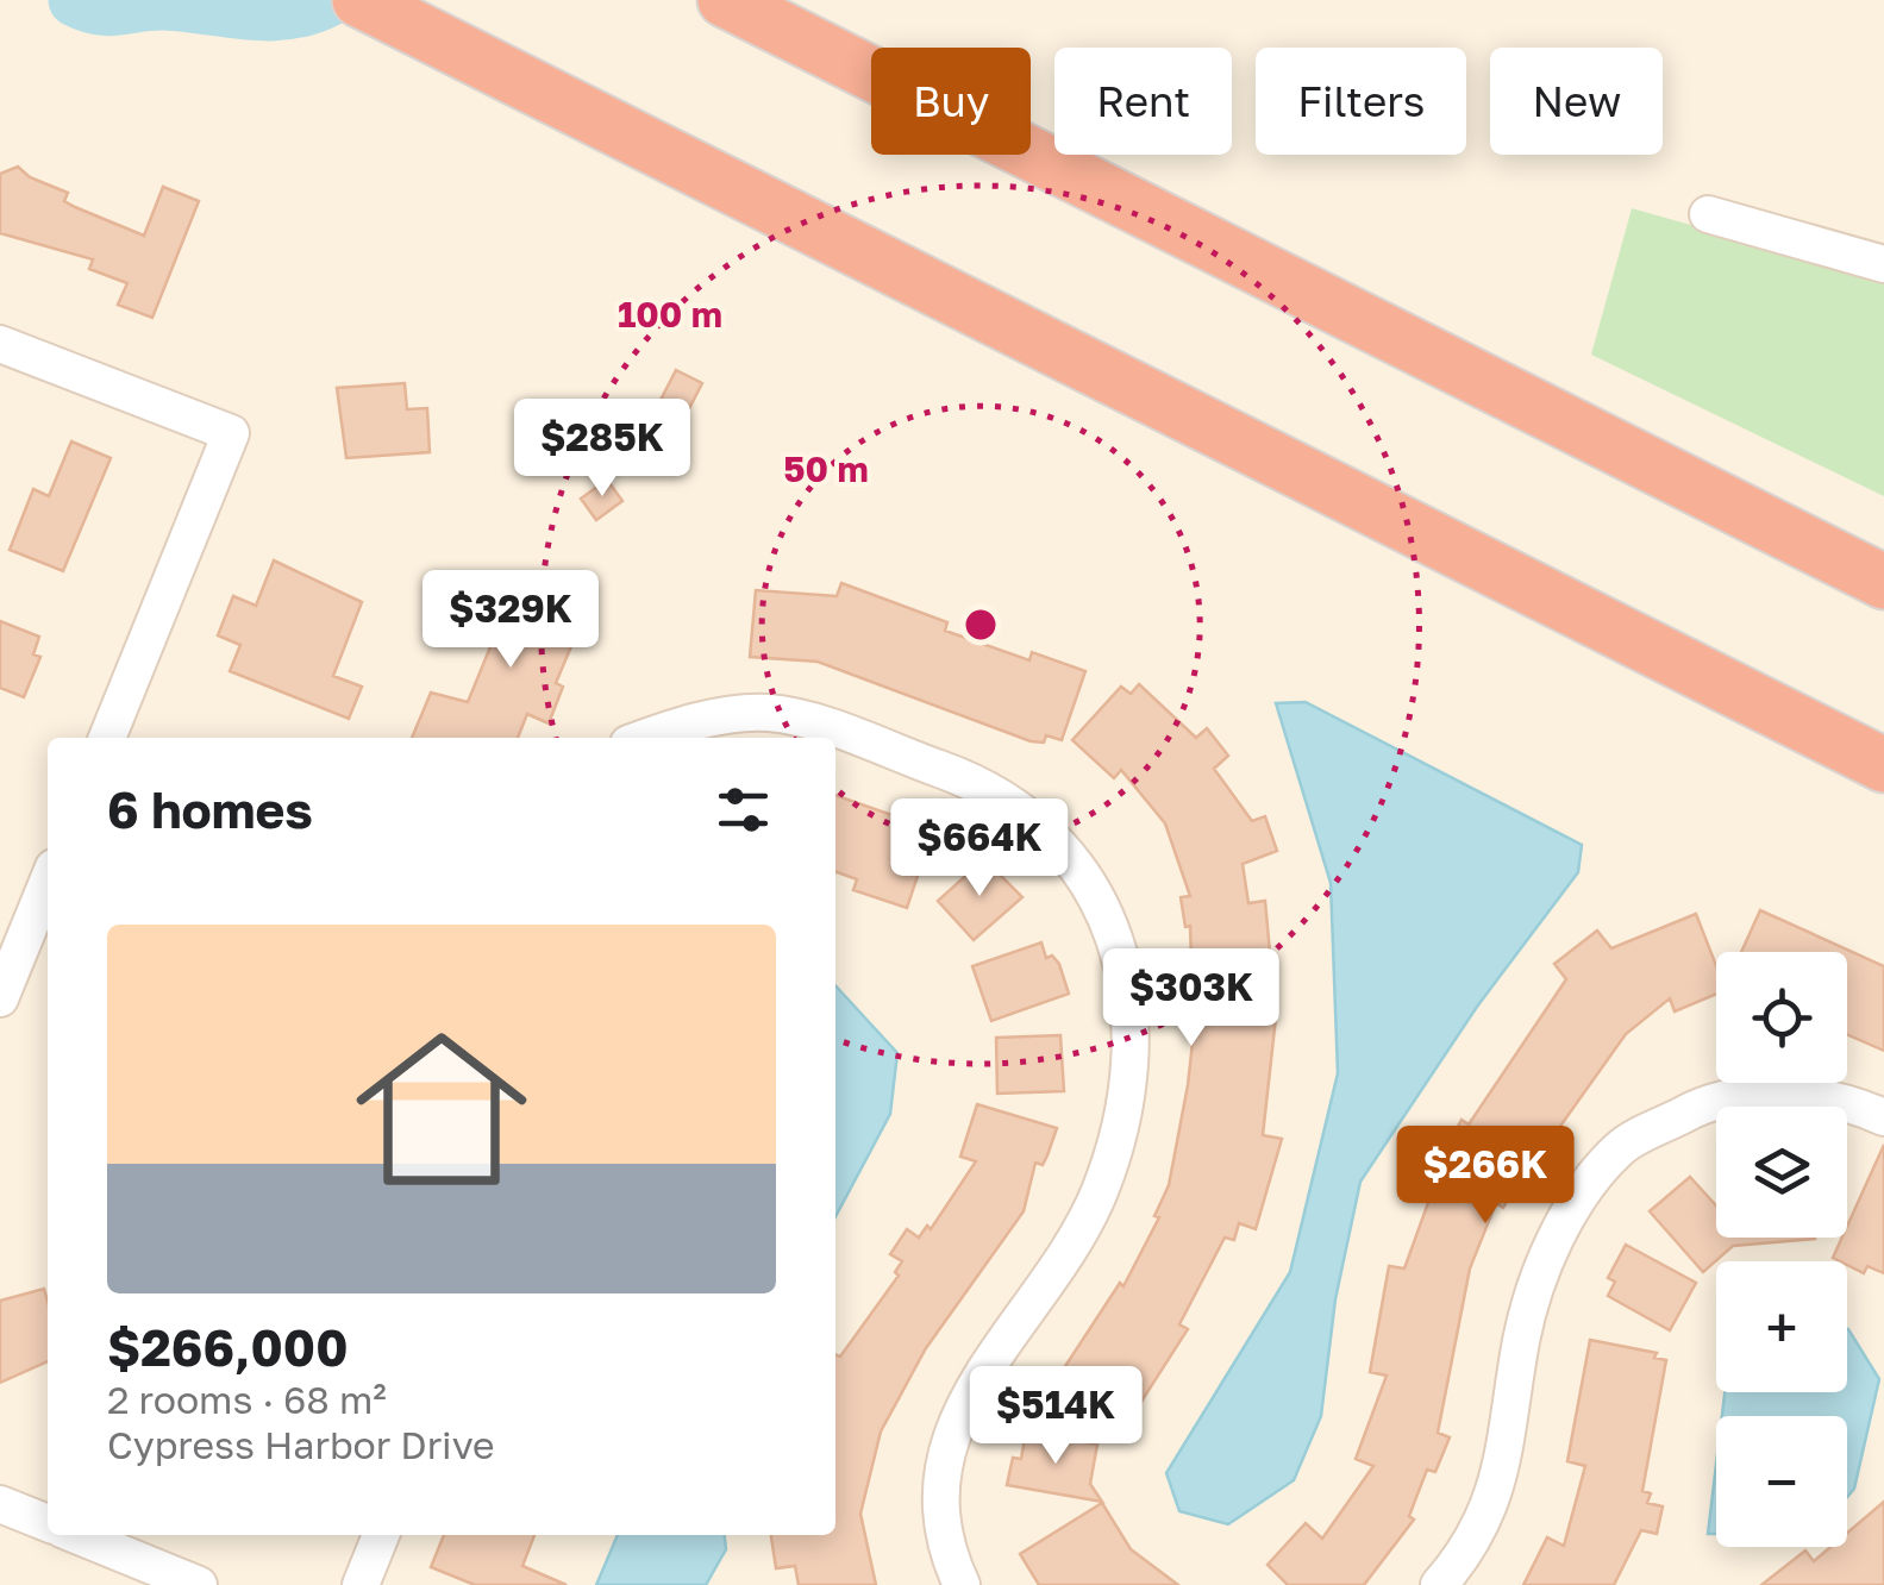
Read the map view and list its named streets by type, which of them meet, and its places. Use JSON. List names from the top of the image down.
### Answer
{
  "page": {
    "chip": [
      "Buy",
      "Rent",
      "Filters",
      "New"
    ],
    "price": [
      "$285K",
      "$329K",
      "$664K",
      "$303K",
      "$266K",
      "$514K"
    ],
    "heading": "6 homes",
    "list": [
      {
        "name": "$266,000",
        "note": "2 rooms · 68 m² · Cypress Harbor Drive"
      }
    ],
    "map_buttons": ["+", "−"]
  },
  "rings": ["100 m", "50 m"]
}
